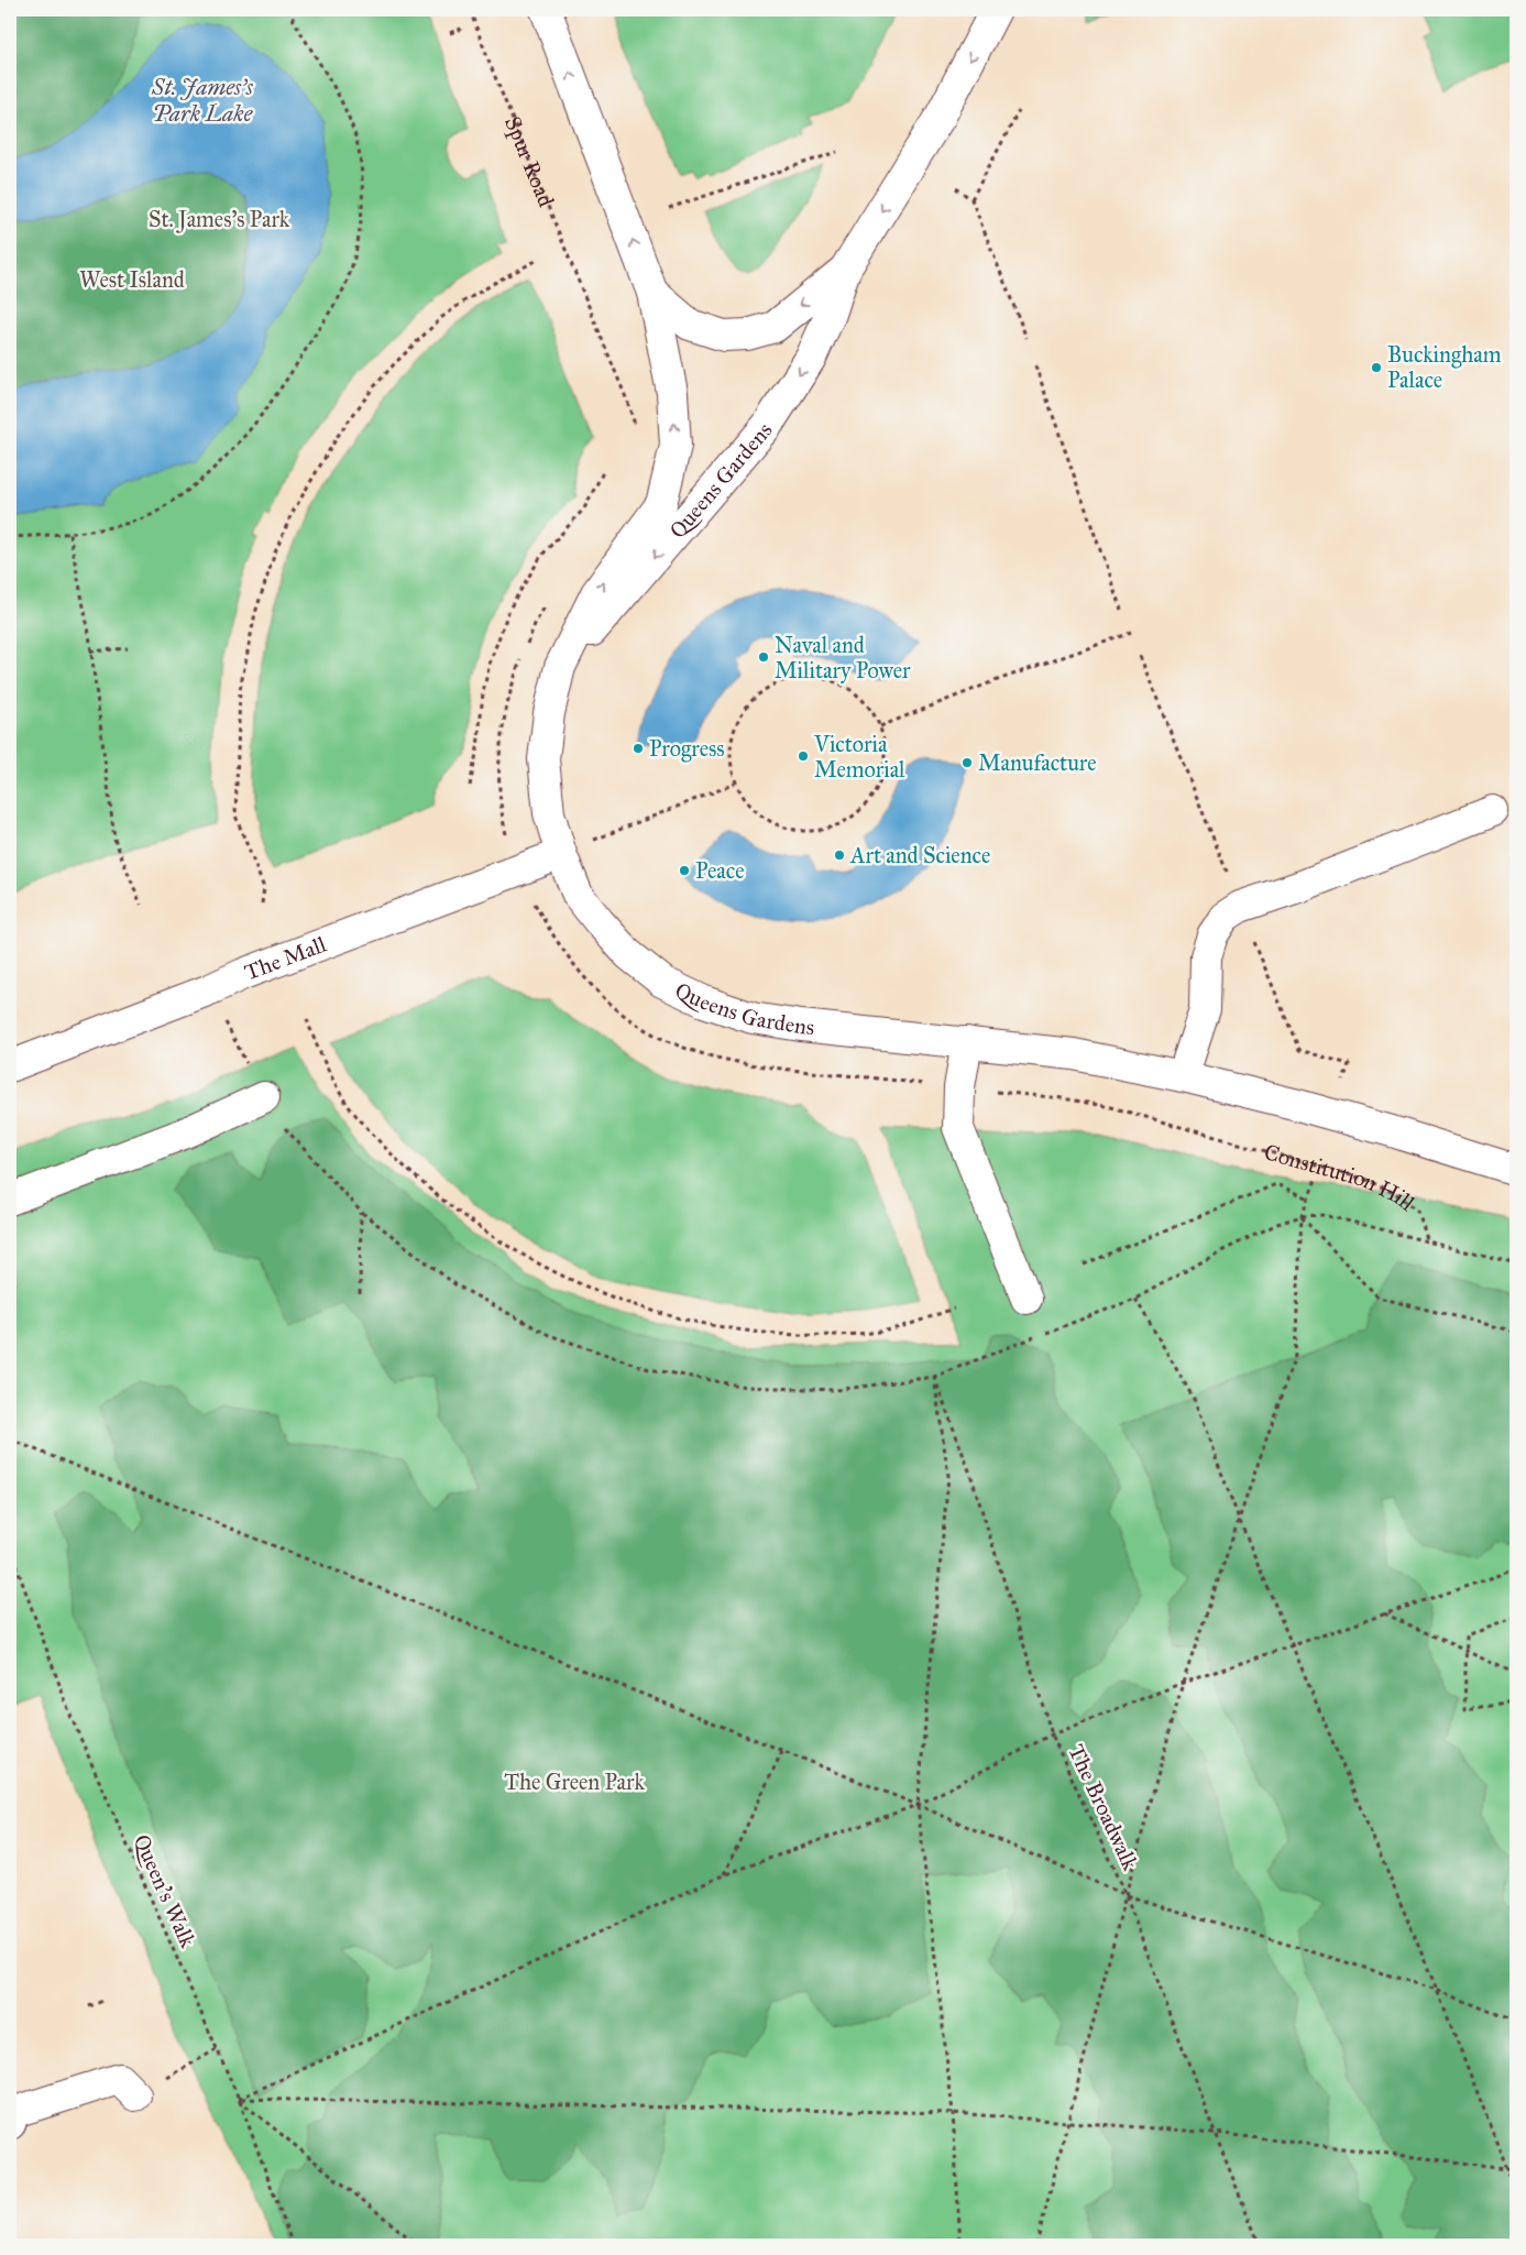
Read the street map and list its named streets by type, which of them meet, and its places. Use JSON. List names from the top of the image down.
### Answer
{
  "streets": {
    "street": ["Queens Gardens", "The Mall"],
    "path": [
      "Spur Road",
      "Constitution Hill",
      "The Broadwalk",
      "Queen's Walk"
    ]
  },
  "crossings": [
    ["Queens Gardens", "The Mall"]
  ],
  "water": ["St. James's Park Lake"],
  "parks": ["St. James's Park", "West Island", "The Green Park"],
  "places": [
    "Buckingham Palace",
    "Naval and Military Power",
    "Progress",
    "Victoria Memorial",
    "Manufacture",
    "Art and Science",
    "Peace"
  ]
}
